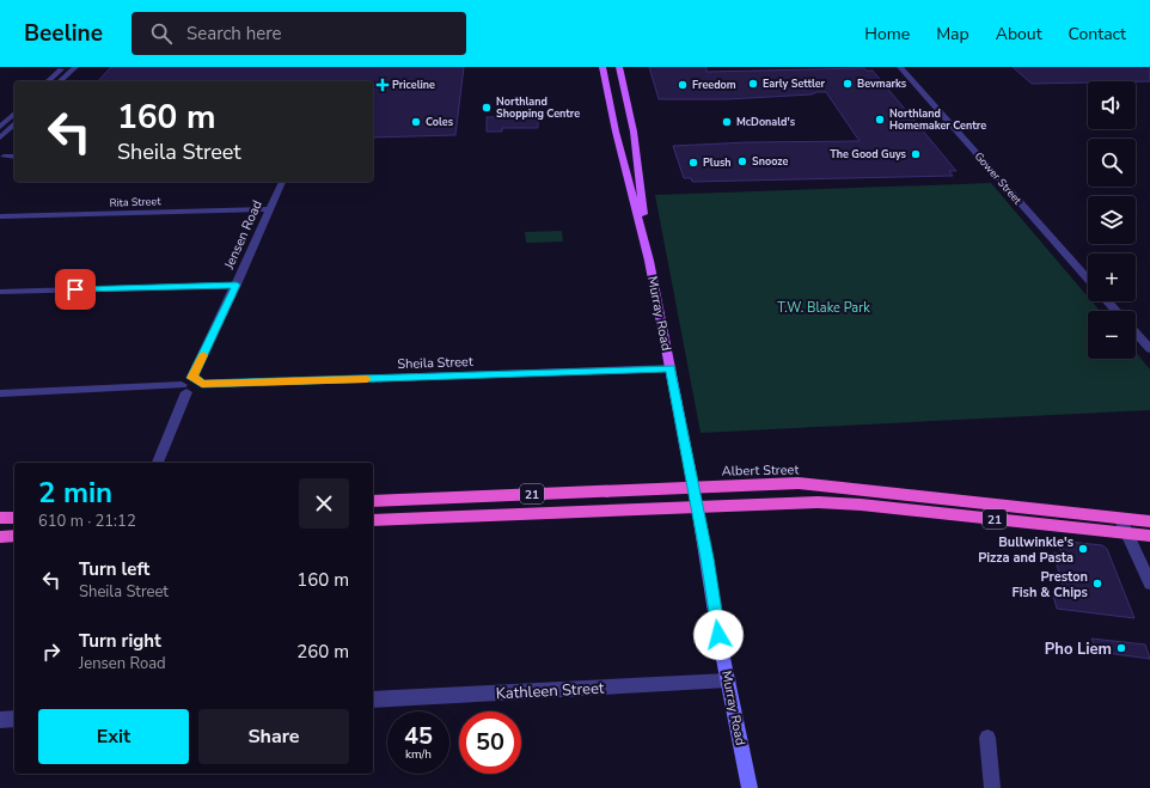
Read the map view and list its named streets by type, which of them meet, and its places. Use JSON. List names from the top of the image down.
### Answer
{
  "streets": {
    "highway": ["Albert Street", "21"],
    "main road": ["Murray Road"],
    "street": [
      "Gower Street",
      "Rita Street",
      "Jensen Road",
      "Sheila Street",
      "Kathleen Street"
    ]
  },
  "crossings": [
    ["Rita Street", "Jensen Road"],
    ["Jensen Road", "Sheila Street"],
    ["Murray Road", "Sheila Street"],
    ["Murray Road", "Albert Street"],
    ["Murray Road", "Kathleen Street"]
  ],
  "parks": ["T.W. Blake Park"],
  "places": {
    "other": [
      "Early Settler",
      "Bevmarks",
      "Freedom",
      "Northland Shopping Centre",
      "Northland Homemaker Centre",
      "Coles",
      "McDonald's",
      "The Good Guys",
      "Snooze",
      "Plush",
      "Bullwinkle's Pizza and Pasta",
      "Preston Fish & Chips",
      "Pho Liem"
    ],
    "health": ["Priceline"]
  },
  "page": {
    "header": "Beeline",
    "search": "Search here",
    "nav": [
      "Home",
      "Map",
      "About",
      "Contact"
    ],
    "map_buttons": ["+", "−"],
    "turn": ["160 m", "Sheila Street"],
    "heading": ["2 min", "610 m · 21:12"],
    "list": [
      {
        "name": "Turn left",
        "note": "Sheila Street",
        "value": "160 m"
      },
      {
        "name": "Turn right",
        "note": "Jensen Road",
        "value": "260 m"
      }
    ],
    "buttons": ["Exit", "Share"],
    "speed": "45 km/h",
    "limit": "50"
  }
}
